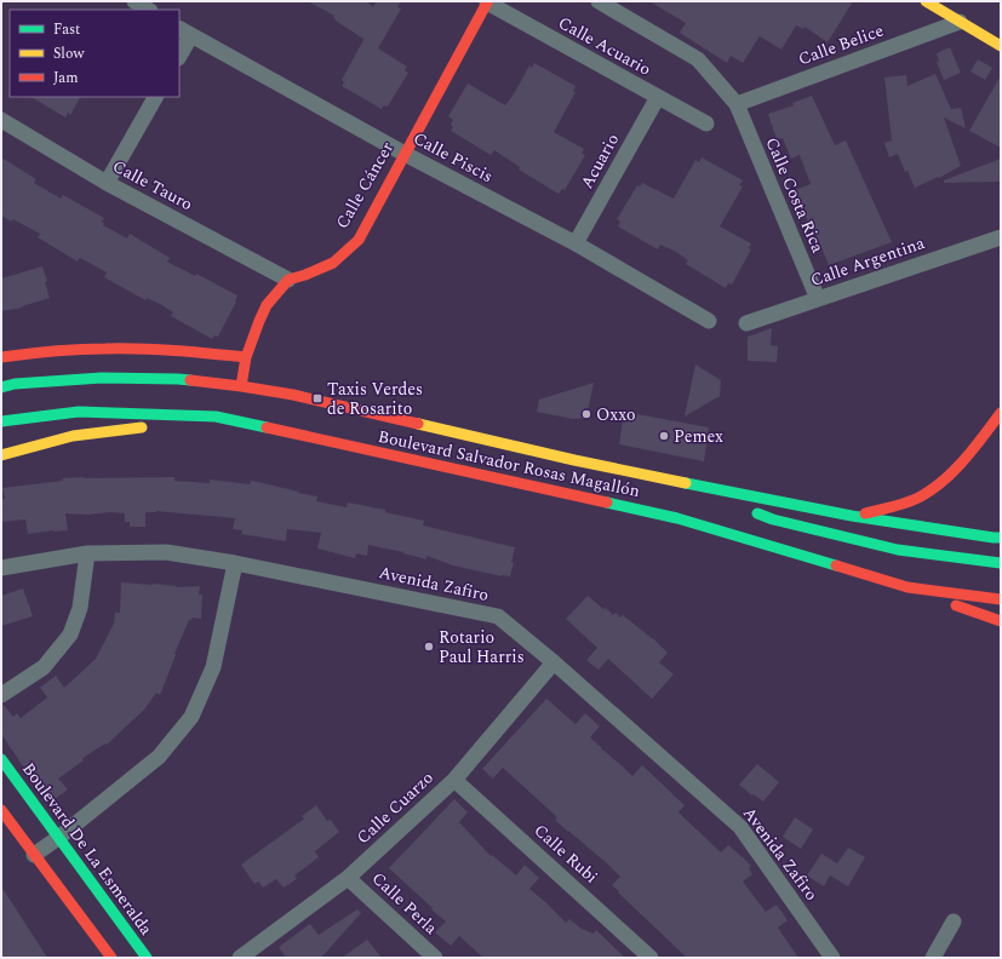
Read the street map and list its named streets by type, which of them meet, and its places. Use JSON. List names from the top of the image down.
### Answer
{
  "streets": {
    "main road": ["Calle Cáncer", "Boulevard Salvador Rosas Magallón", "Boulevard De La Esmeralda"],
    "street": [
      "Calle Belice",
      "Calle Acuario",
      "Calle Piscis",
      "Acuario",
      "Calle Tauro",
      "Calle Costa Rica",
      "Calle Argentina",
      "Avenida Zafiro",
      "Calle Cuarzo",
      "Calle Rubi",
      "Calle Perla"
    ]
  },
  "crossings": [
    ["Calle Belice", "Calle Costa Rica"],
    ["Calle Acuario", "Acuario"],
    ["Calle Acuario", "Calle Cáncer"],
    ["Calle Piscis", "Acuario"],
    ["Calle Piscis", "Calle Cáncer"],
    ["Calle Tauro", "Calle Cáncer"],
    ["Calle Costa Rica", "Calle Argentina"],
    ["Avenida Zafiro", "Calle Cuarzo"],
    ["Calle Cuarzo", "Calle Rubi"],
    ["Calle Cuarzo", "Calle Perla"]
  ],
  "places": {
    "transit": ["Taxis Verdes de Rosarito"],
    "other": ["Oxxo", "Pemex", "Rotario Paul Harris"]
  },
  "legend": ["Fast", "Slow", "Jam"]
}
